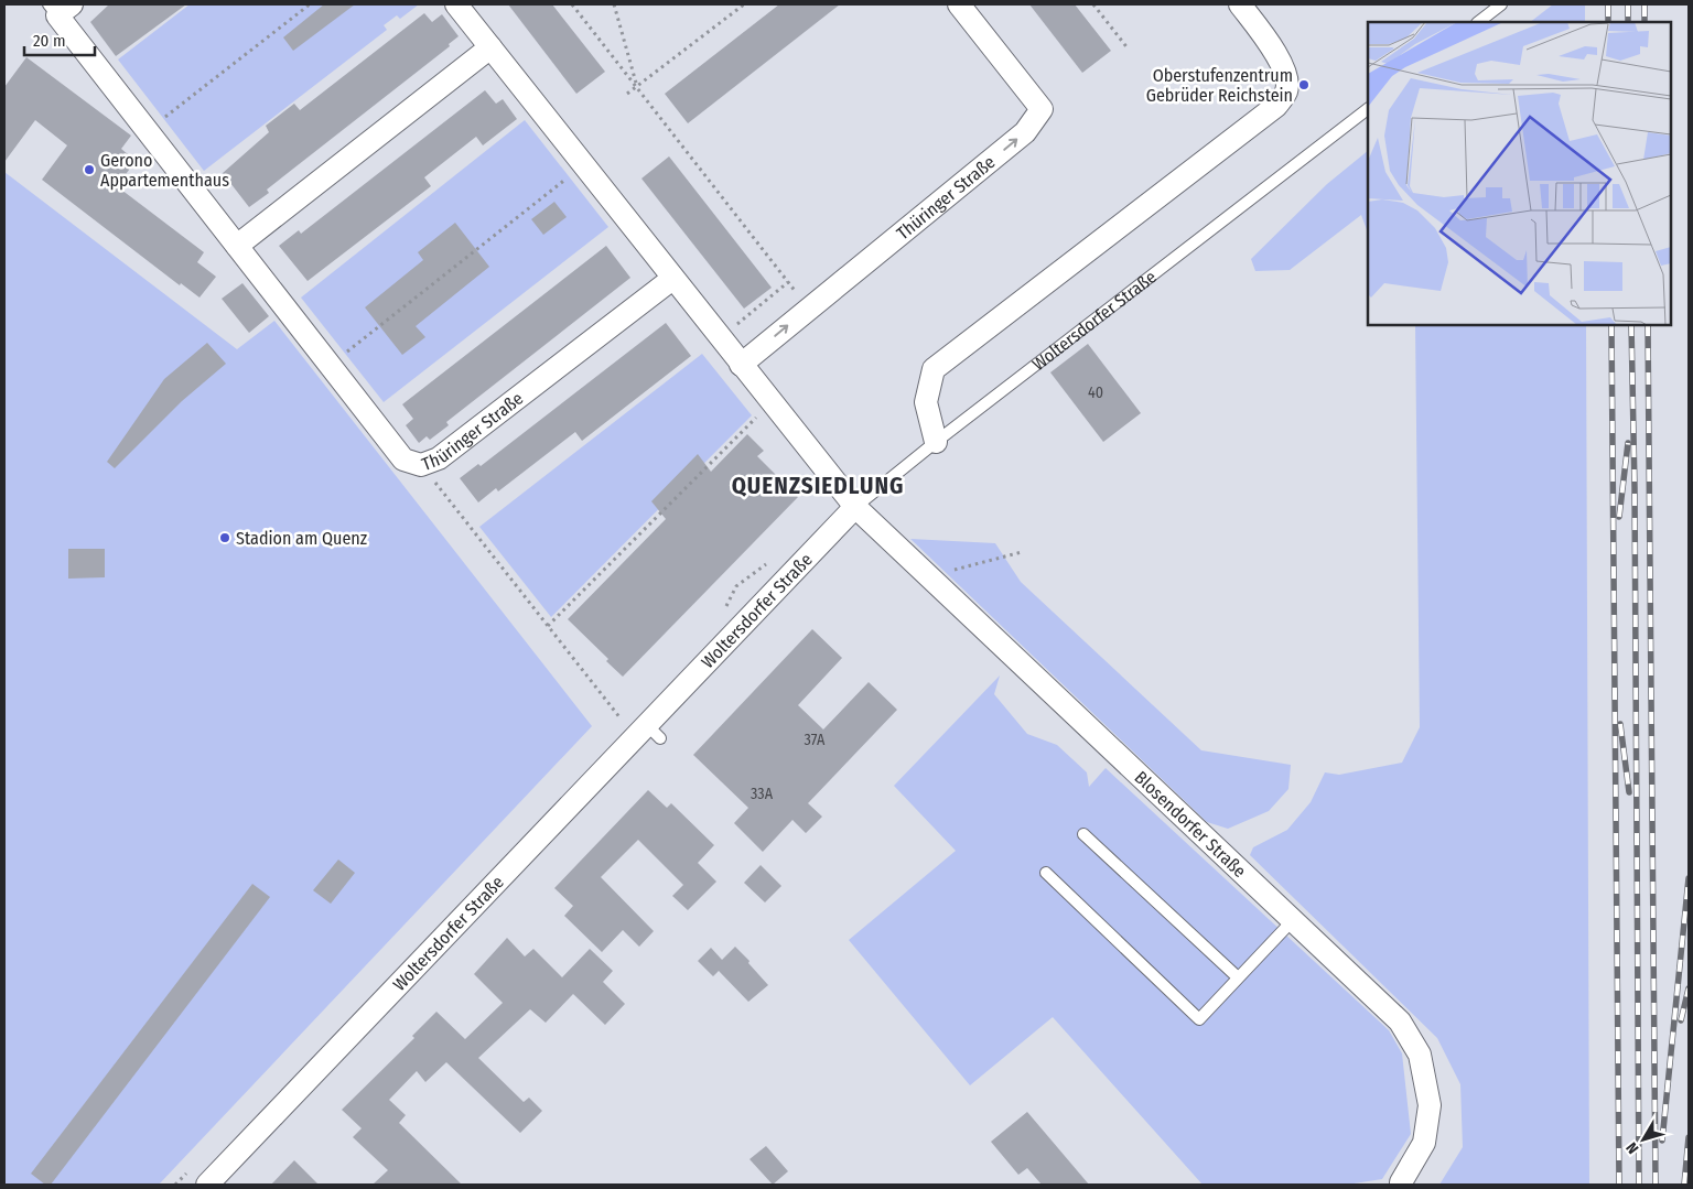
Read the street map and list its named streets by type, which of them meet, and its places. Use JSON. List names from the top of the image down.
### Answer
{
  "streets": {
    "street": ["Thüringer Straße", "Woltersdorfer Straße", "Blosendorfer Straße"]
  },
  "crossings": [
    ["Woltersdorfer Straße", "Blosendorfer Straße"]
  ],
  "districts": ["QUENZSIEDLUNG"],
  "places": ["Oberstufenzentrum Gebrüder Reichstein", "Gerono Appartementhaus", "Stadion am Quenz"],
  "house_numbers": ["40", "37A", "33A"],
  "scale_bar": "20 m",
  "north": "bottom left"
}
